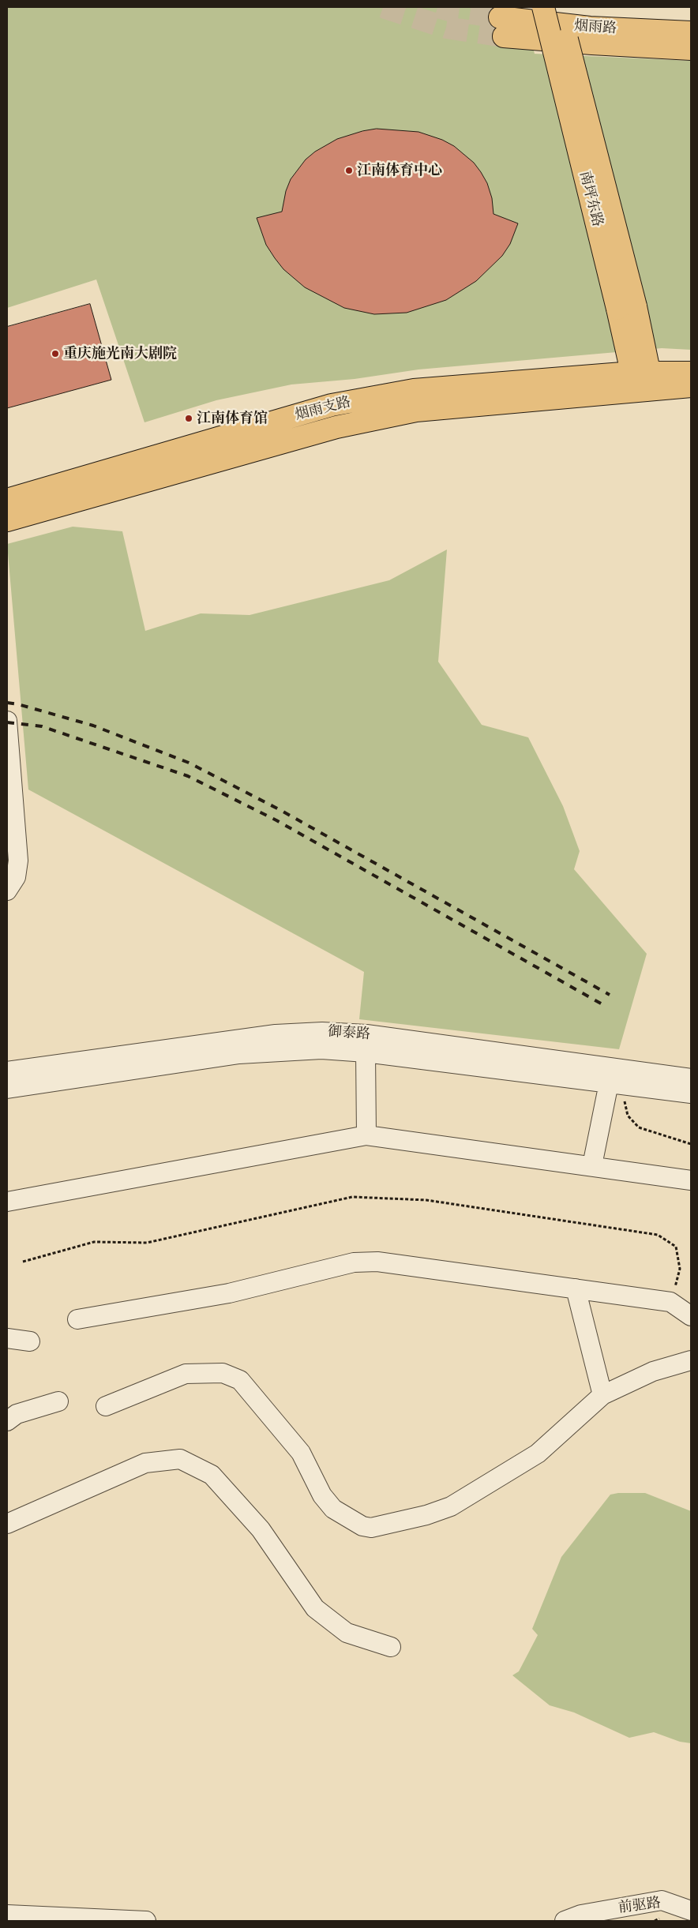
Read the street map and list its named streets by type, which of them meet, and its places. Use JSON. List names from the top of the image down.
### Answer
{
  "streets": {
    "main road": ["烟雨路", "南坪东路", "烟雨支路"],
    "street": ["御泰路", "前驱路"]
  },
  "crossings": [
    ["南坪东路", "烟雨支路"]
  ],
  "places": ["江南体育中心", "重庆施光南大剧院", "江南体育馆"]
}
